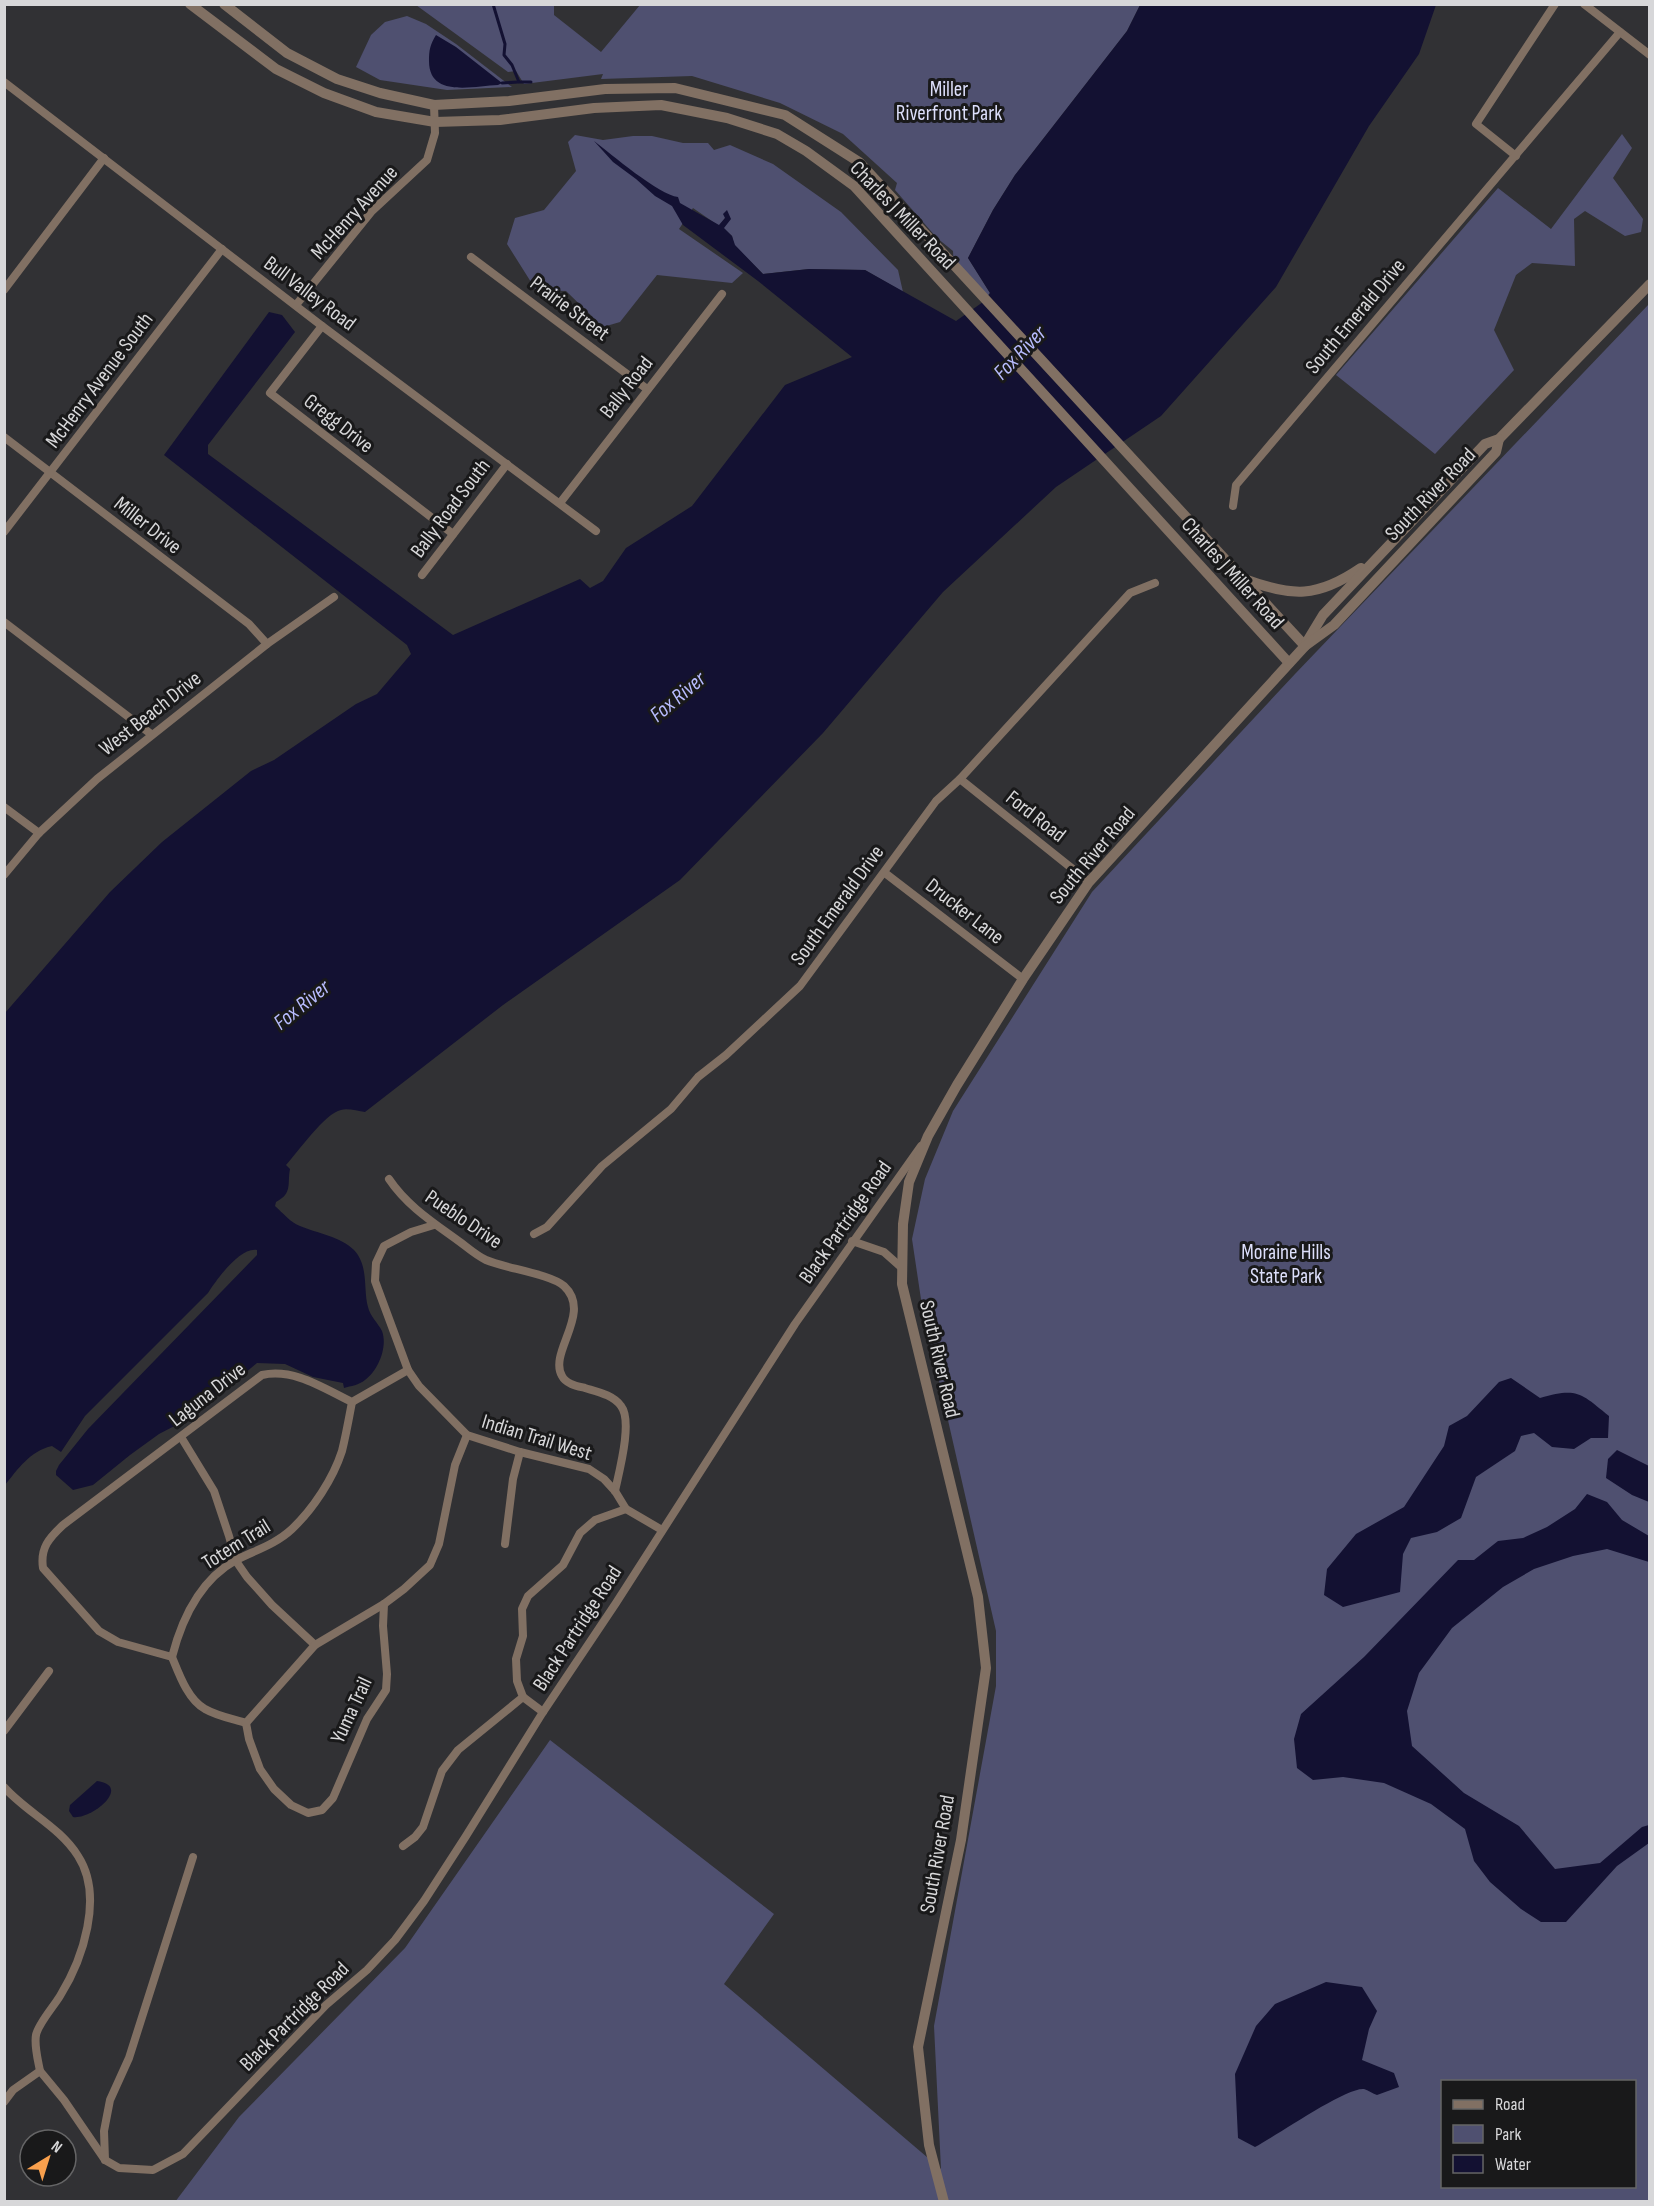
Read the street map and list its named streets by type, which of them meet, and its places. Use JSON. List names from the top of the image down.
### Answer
{
  "streets": {
    "street": [
      "McHenry Avenue",
      "Charles J Miller Road",
      "Bull Valley Road",
      "Prairie Street",
      "South Emerald Drive",
      "McHenry Avenue South",
      "Bally Road",
      "Gregg Drive",
      "South River Road",
      "Bally Road South",
      "Miller Drive",
      "West Beach Drive",
      "Ford Road",
      "Drucker Lane",
      "Pueblo Drive",
      "Black Partridge Road",
      "Laguna Drive",
      "Indian Trail West",
      "Totem Trail",
      "Yuma Trail"
    ]
  },
  "crossings": [
    ["McHenry Avenue", "Charles J Miller Road"],
    ["McHenry Avenue", "Bull Valley Road"],
    ["Charles J Miller Road", "South River Road"],
    ["Bull Valley Road", "McHenry Avenue South"],
    ["Bull Valley Road", "Bally Road"],
    ["Bull Valley Road", "Gregg Drive"],
    ["Bull Valley Road", "Bally Road South"],
    ["Prairie Street", "Bally Road"],
    ["South Emerald Drive", "Ford Road"],
    ["South Emerald Drive", "Drucker Lane"],
    ["McHenry Avenue South", "Miller Drive"],
    ["Gregg Drive", "Bally Road South"],
    ["South River Road", "Ford Road"],
    ["South River Road", "Drucker Lane"],
    ["South River Road", "Black Partridge Road"],
    ["Miller Drive", "West Beach Drive"],
    ["Pueblo Drive", "Indian Trail West"],
    ["Black Partridge Road", "Indian Trail West"],
    ["Laguna Drive", "Totem Trail"]
  ],
  "water": ["Fox River"],
  "parks": ["Miller Riverfront Park", "Moraine Hills State Park"],
  "legend": ["Road", "Park", "Water"],
  "north": "top right"
}
